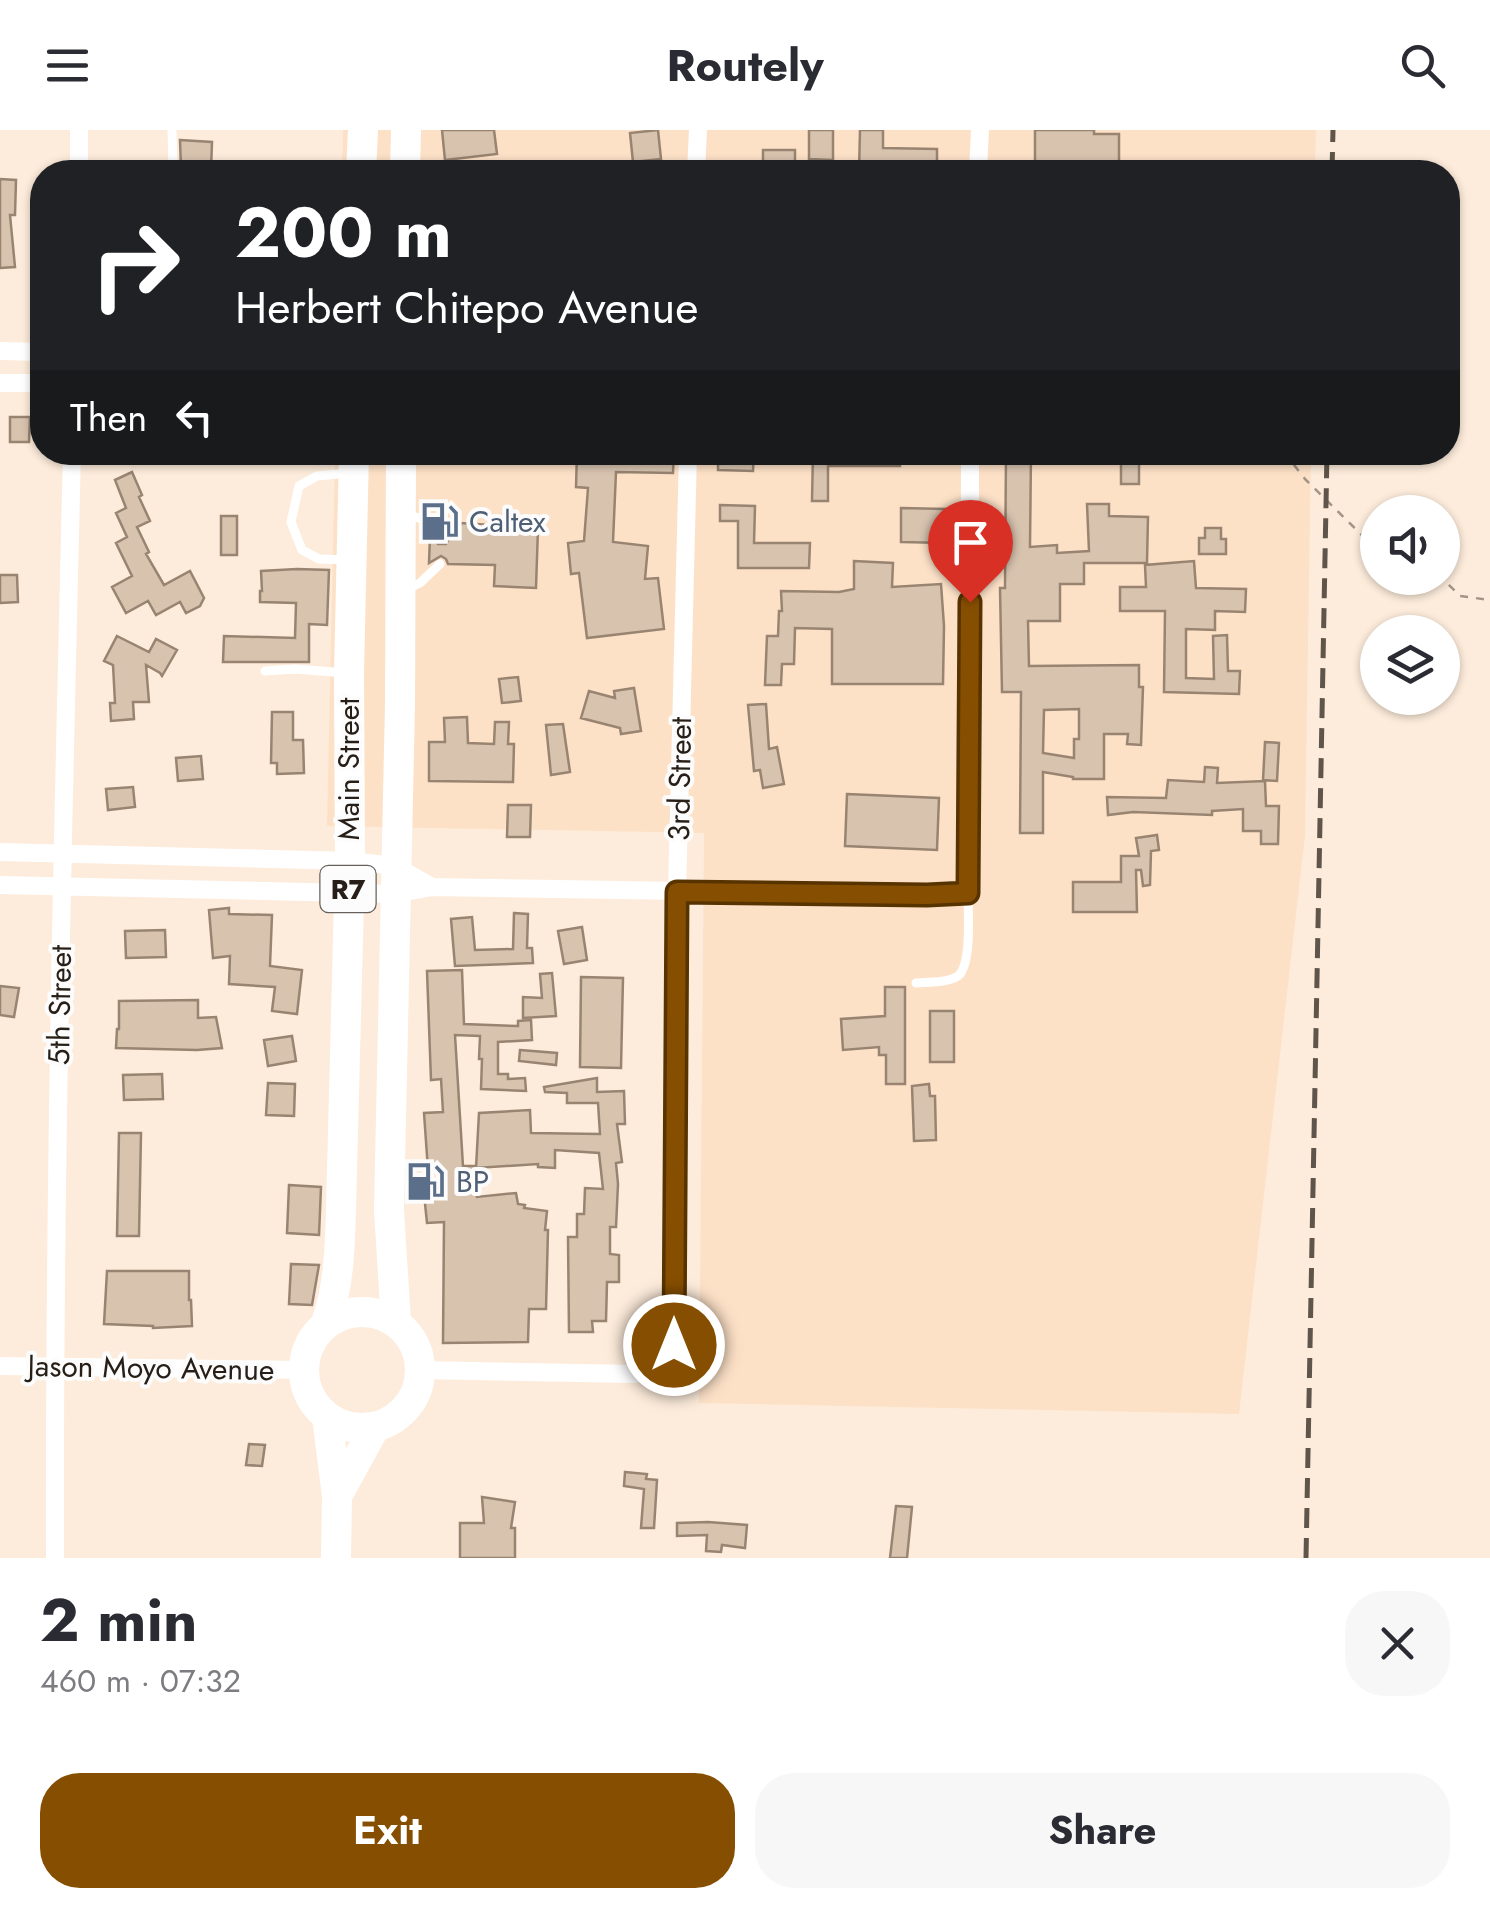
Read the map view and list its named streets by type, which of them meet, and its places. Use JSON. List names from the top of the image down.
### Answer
{
  "streets": {
    "highway": ["Main Street", "R7"],
    "street": ["3rd Street", "5th Street", "Jason Moyo Avenue"]
  },
  "crossings": [
    ["Main Street", "3rd Street"],
    ["Main Street", "Jason Moyo Avenue"],
    ["3rd Street", "Jason Moyo Avenue"],
    ["5th Street", "Jason Moyo Avenue"]
  ],
  "places": {
    "fuel station": ["Caltex", "BP"]
  },
  "page": {
    "header": "Routely",
    "turn": ["200 m", "Herbert Chitepo Avenue"],
    "then": "Then",
    "heading": ["2 min", "460 m · 07:32"],
    "buttons": ["Exit", "Share"]
  }
}
